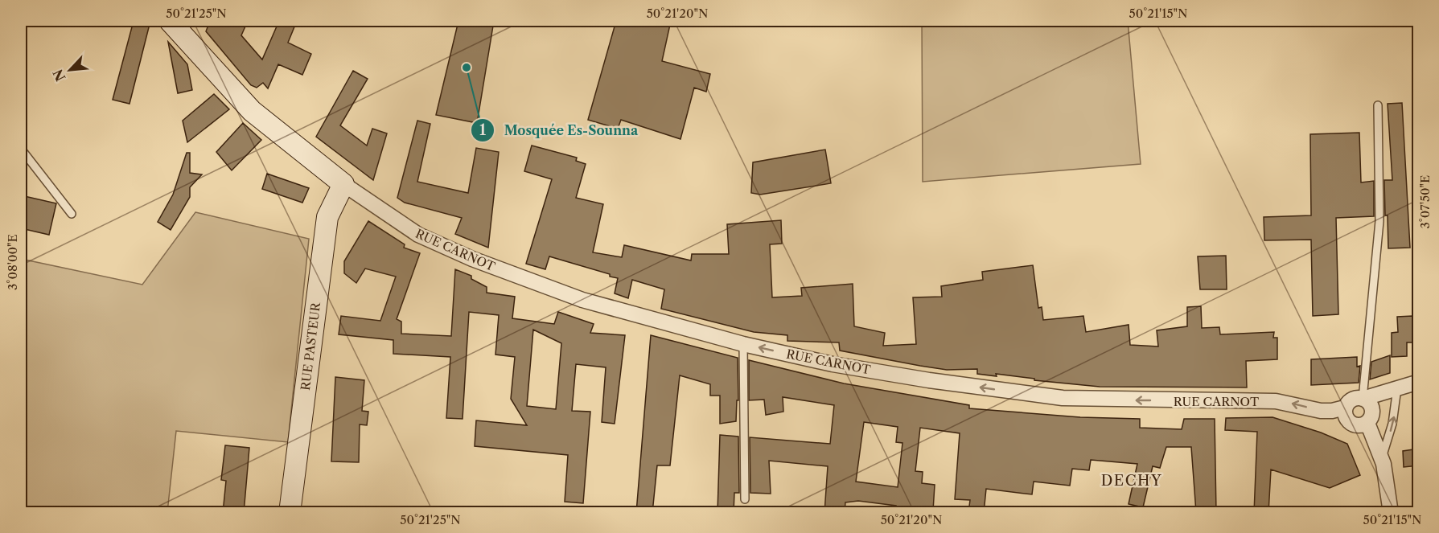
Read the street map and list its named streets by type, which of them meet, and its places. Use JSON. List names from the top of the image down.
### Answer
{
  "streets": {
    "street": ["RUE CARNOT", "RUE PASTEUR"]
  },
  "crossings": [
    ["RUE CARNOT", "RUE PASTEUR"]
  ],
  "one_way": ["RUE CARNOT"],
  "districts": ["DECHY"],
  "places": ["Mosquée Es-Sounna"],
  "north": "bottom left",
  "coordinates": [
    "50°21'25\"N",
    "50°21'20\"N",
    "50°21'15\"N",
    "3°07'50\"E",
    "3°08'00\"E"
  ]
}
